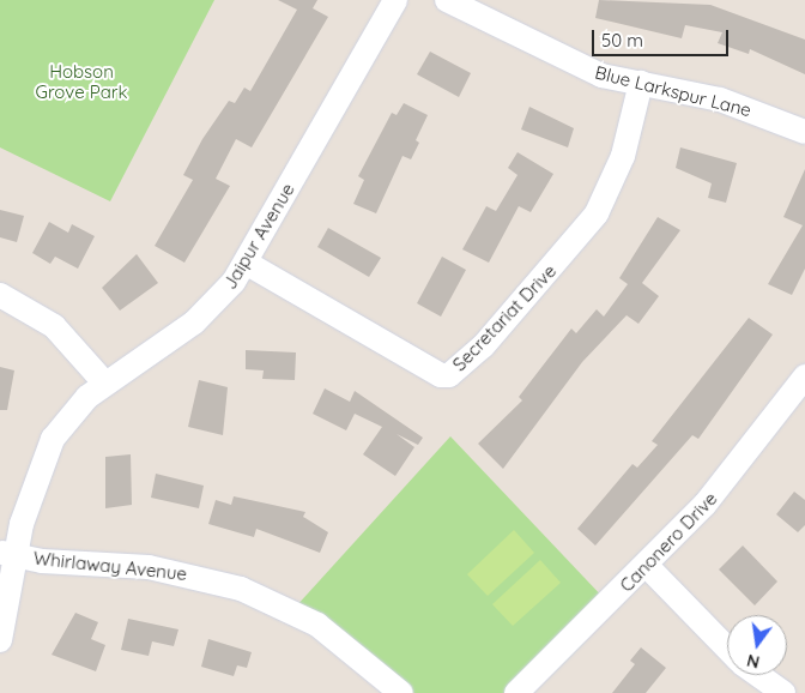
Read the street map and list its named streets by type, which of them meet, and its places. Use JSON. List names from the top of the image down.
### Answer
{
  "streets": {
    "street": [
      "Blue Larkspur Lane",
      "Jaipur Avenue",
      "Secretariat Drive",
      "Canonero Drive",
      "Whirlaway Avenue"
    ]
  },
  "crossings": [
    ["Blue Larkspur Lane", "Secretariat Drive"],
    ["Jaipur Avenue", "Secretariat Drive"],
    ["Jaipur Avenue", "Whirlaway Avenue"]
  ],
  "parks": ["Hobson Grove Park"],
  "scale_bar": "50 m",
  "north": "bottom"
}
